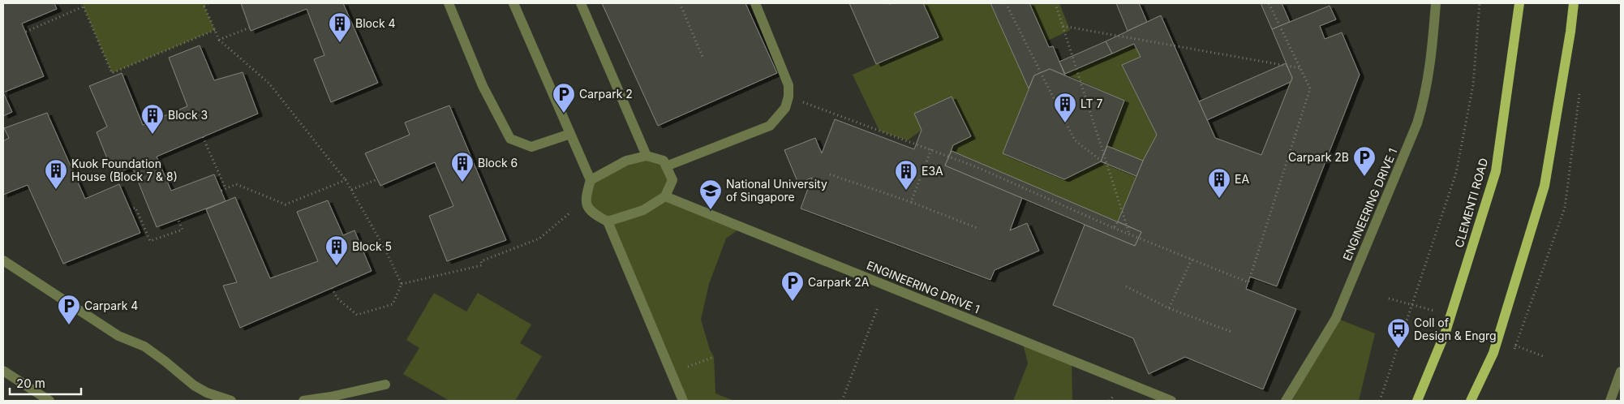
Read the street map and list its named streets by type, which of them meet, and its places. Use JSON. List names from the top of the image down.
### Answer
{
  "streets": {
    "main road": ["CLEMENTI ROAD"],
    "street": ["ENGINEERING DRIVE 1"]
  },
  "places": {
    "building": [
      "Block 4",
      "LT 7",
      "Block 3",
      "Block 6",
      "Kuok Foundation House (Block 7 & 8)",
      "E3A",
      "EA",
      "Block 5"
    ],
    "parking": [
      "Carpark 2",
      "Carpark 2B",
      "Carpark 2A",
      "Carpark 4"
    ],
    "school or university": ["National University of Singapore"],
    "bus stop": ["Coll of Design & Engrg"]
  },
  "scale_bar": "20 m"
}
